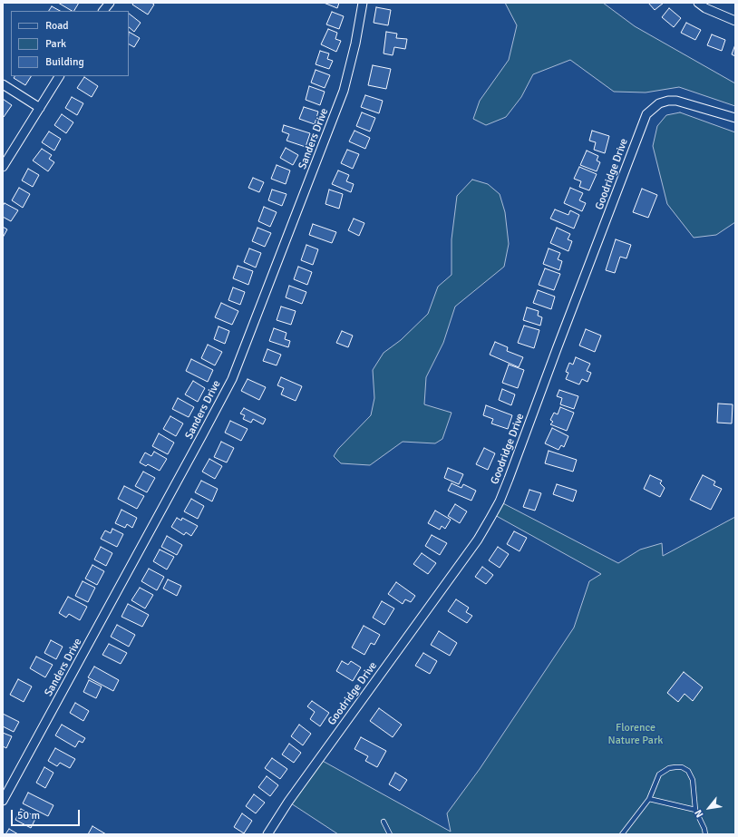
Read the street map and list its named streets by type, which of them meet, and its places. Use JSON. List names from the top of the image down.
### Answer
{
  "streets": {
    "street": ["Sanders Drive", "Goodridge Drive"]
  },
  "parks": ["Florence Nature Park"],
  "legend": ["Road", "Park", "Building"],
  "scale_bar": "50 m",
  "north": "bottom left"
}
